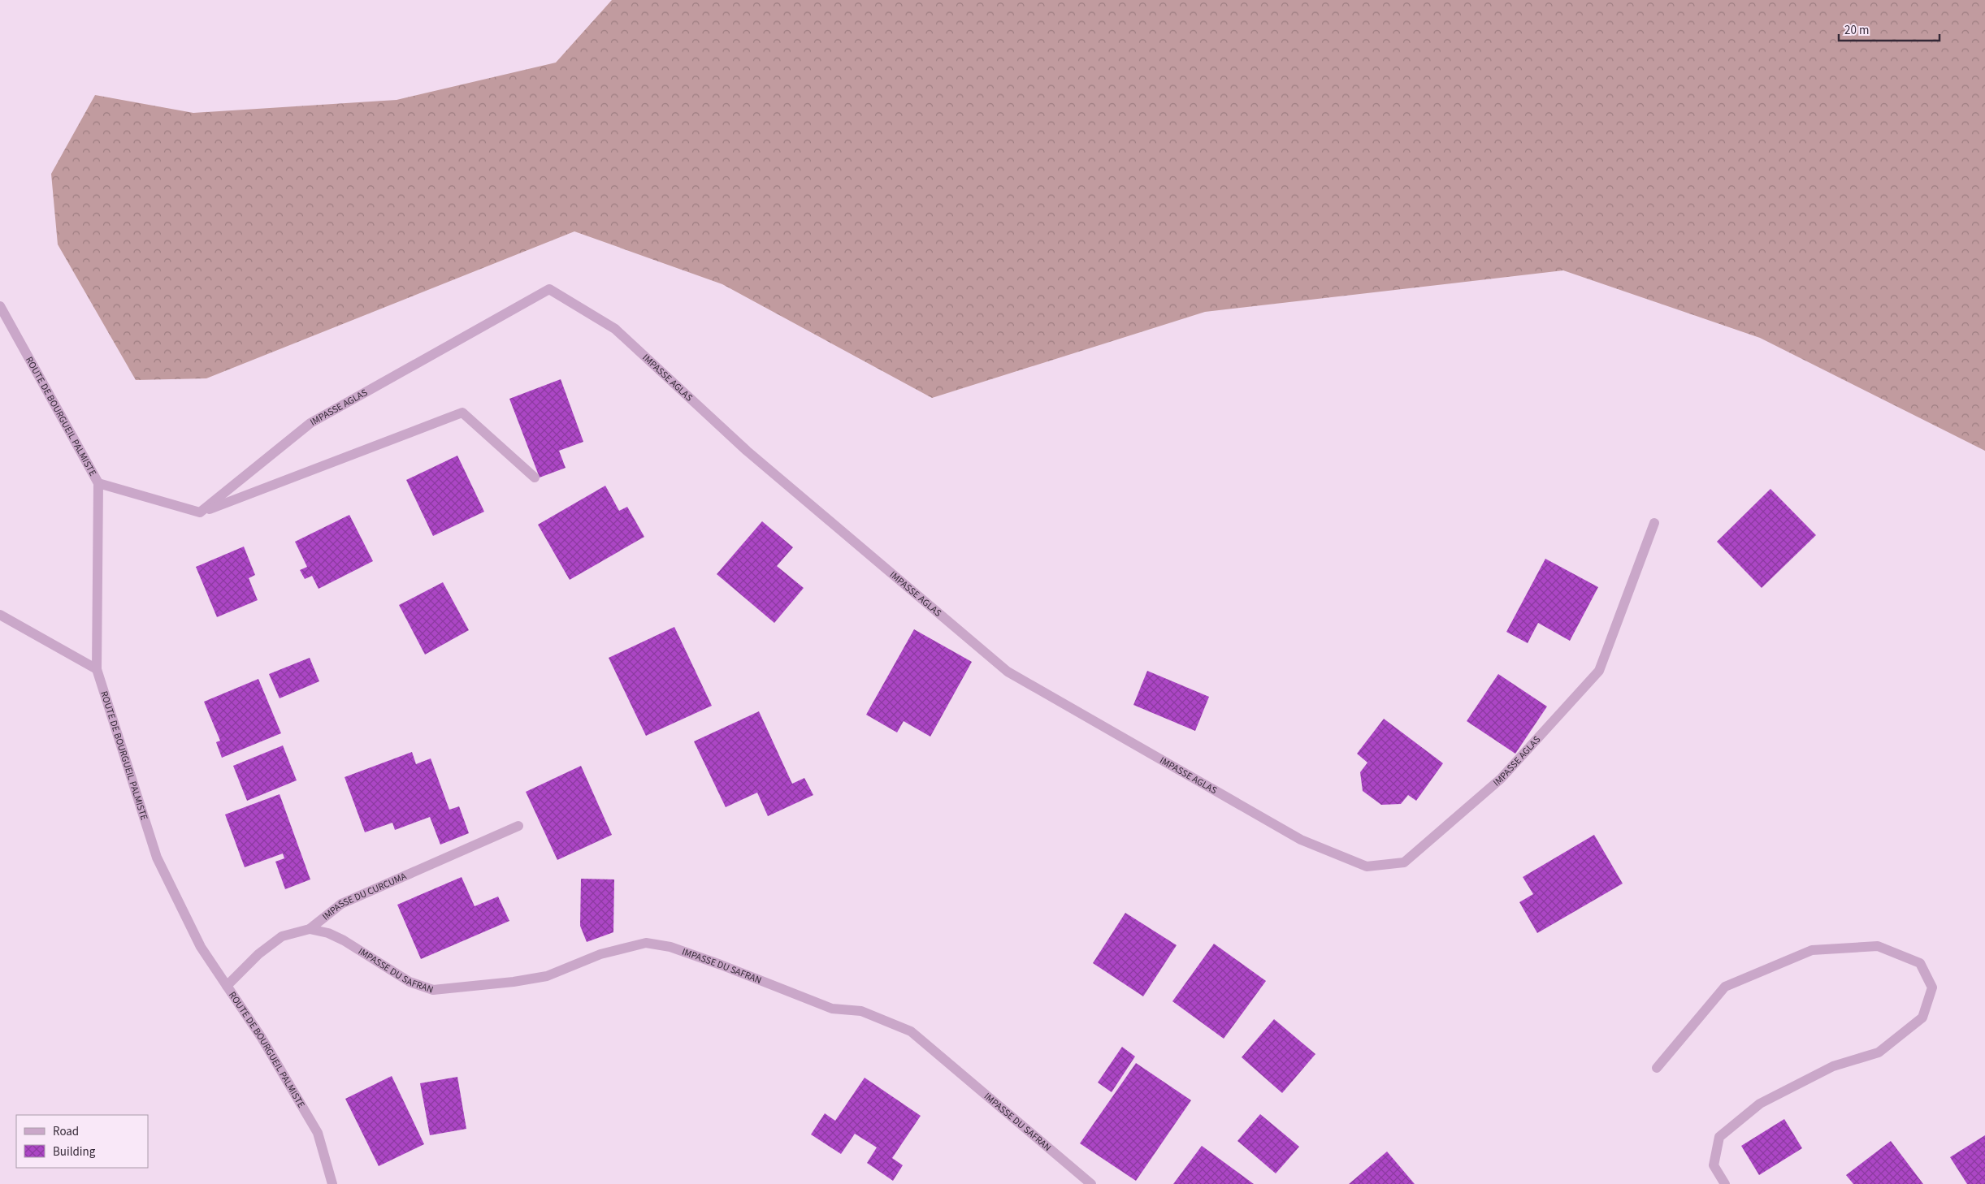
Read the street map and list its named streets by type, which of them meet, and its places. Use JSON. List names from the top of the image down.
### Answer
{
  "streets": {
    "street": [
      "IMPASSE AGLAS",
      "ROUTE DE BOURGUEIL PALMISTE",
      "IMPASSE DU CURCUMA",
      "IMPASSE DU SAFRAN"
    ]
  },
  "crossings": [
    ["ROUTE DE BOURGUEIL PALMISTE", "IMPASSE DU CURCUMA"],
    ["IMPASSE DU CURCUMA", "IMPASSE DU SAFRAN"]
  ],
  "legend": ["Road", "Building"],
  "scale_bar": "20 m"
}
